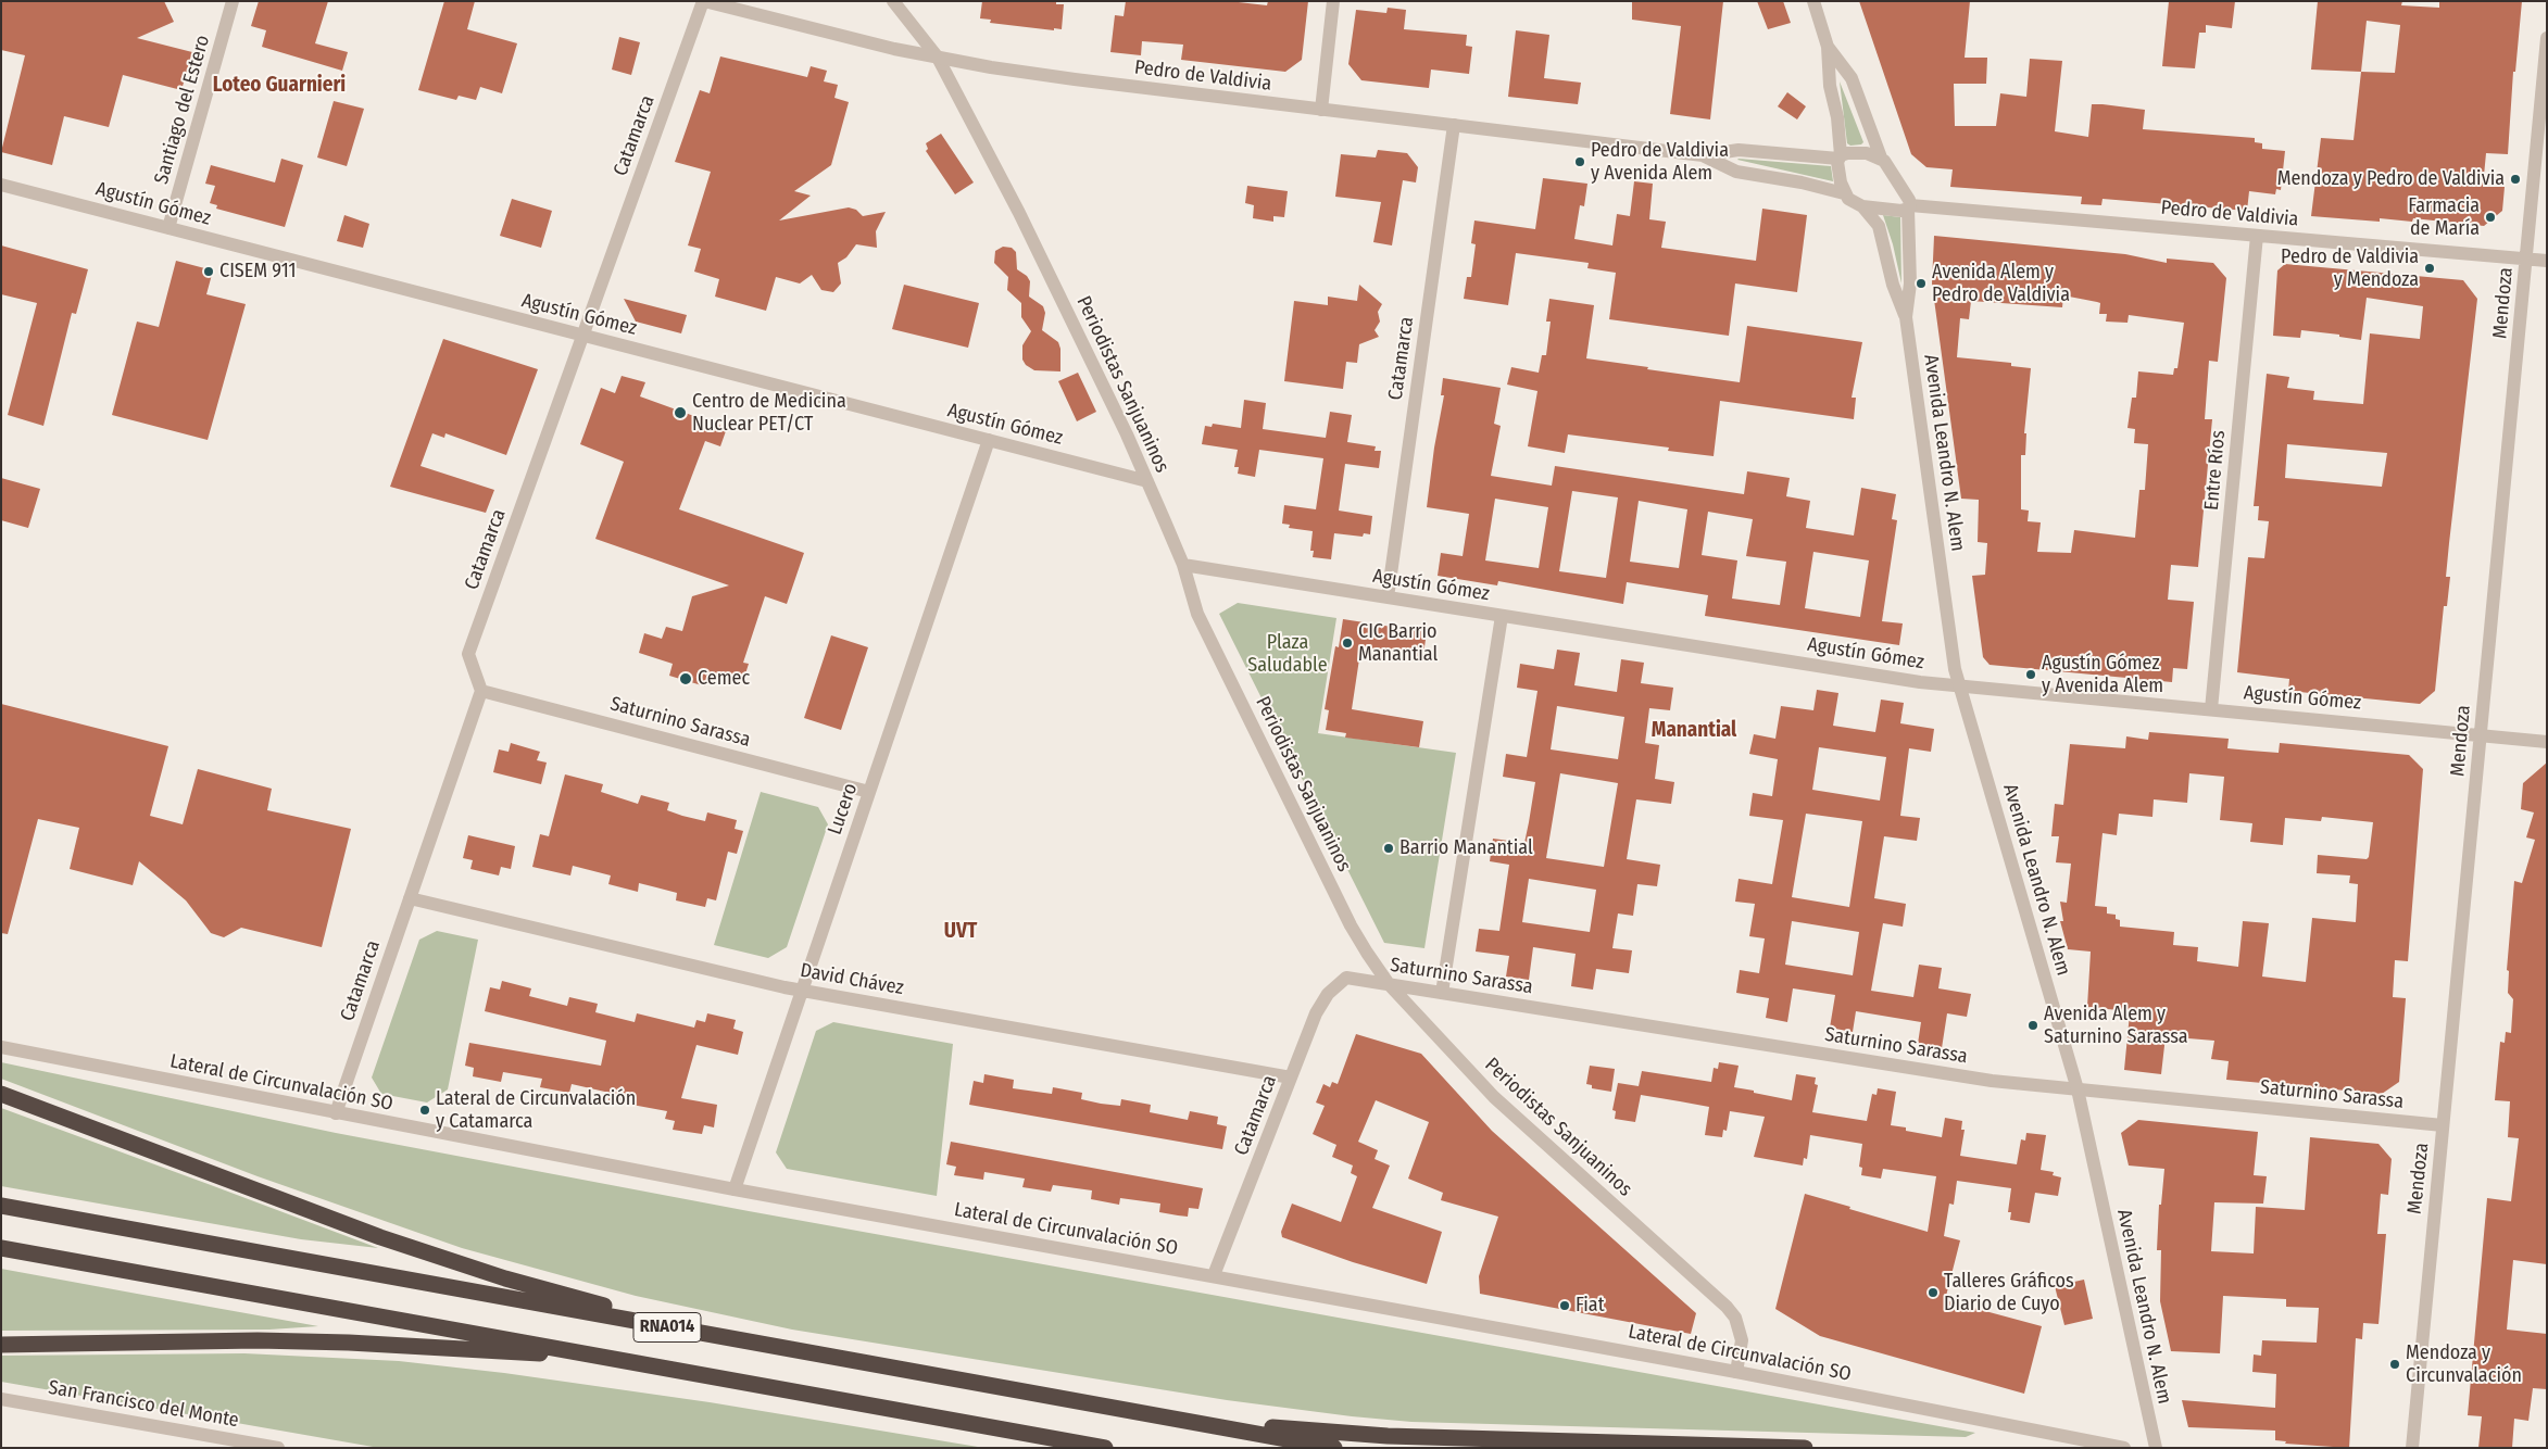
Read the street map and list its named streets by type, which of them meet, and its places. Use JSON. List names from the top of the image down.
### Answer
{
  "streets": {
    "highway": ["RNA014"],
    "street": [
      "Pedro de Valdivia",
      "Santiago del Estero",
      "Catamarca",
      "Agustín Gómez",
      "Mendoza",
      "Periodistas Sanjuaninos",
      "Avenida Leandro N. Alem",
      "Entre Ríos",
      "Saturnino Sarassa",
      "Lucero",
      "David Chávez",
      "Lateral de Circunvalación SO",
      "San Francisco del Monte"
    ]
  },
  "crossings": [
    ["Pedro de Valdivia", "Catamarca"],
    ["Pedro de Valdivia", "Mendoza"],
    ["Pedro de Valdivia", "Periodistas Sanjuaninos"],
    ["Pedro de Valdivia", "Avenida Leandro N. Alem"],
    ["Pedro de Valdivia", "Entre Ríos"],
    ["Santiago del Estero", "Agustín Gómez"],
    ["Catamarca", "Agustín Gómez"],
    ["Catamarca", "Saturnino Sarassa"],
    ["Catamarca", "David Chávez"],
    ["Catamarca", "Lateral de Circunvalación SO"],
    ["Agustín Gómez", "Mendoza"],
    ["Agustín Gómez", "Periodistas Sanjuaninos"],
    ["Agustín Gómez", "Avenida Leandro N. Alem"],
    ["Agustín Gómez", "Entre Ríos"],
    ["Agustín Gómez", "Lucero"],
    ["Mendoza", "Saturnino Sarassa"],
    ["Periodistas Sanjuaninos", "Saturnino Sarassa"],
    ["Periodistas Sanjuaninos", "Lateral de Circunvalación SO"],
    ["Avenida Leandro N. Alem", "Saturnino Sarassa"],
    ["Saturnino Sarassa", "Lucero"],
    ["Lucero", "David Chávez"],
    ["Lucero", "Lateral de Circunvalación SO"]
  ],
  "districts": ["Loteo Guarnieri", "Manantial", "UVT"],
  "parks": ["Plaza Saludable"],
  "places": [
    "Pedro de Valdivia y Avenida Alem",
    "Mendoza y Pedro de Valdivia",
    "Farmacia de María",
    "Pedro de Valdivia y Mendoza",
    "CISEM 911",
    "Avenida Alem y Pedro de Valdivia",
    "Centro de Medicina Nuclear PET/CT",
    "CIC Barrio Manantial",
    "Agustín Gómez y Avenida Alem",
    "Cemec",
    "Barrio Manantial",
    "Avenida Alem y Saturnino Sarassa",
    "Lateral de Circunvalación y Catamarca",
    "Talleres Gráficos Diario de Cuyo",
    "Fiat",
    "Mendoza y Circunvalación"
  ]
}
